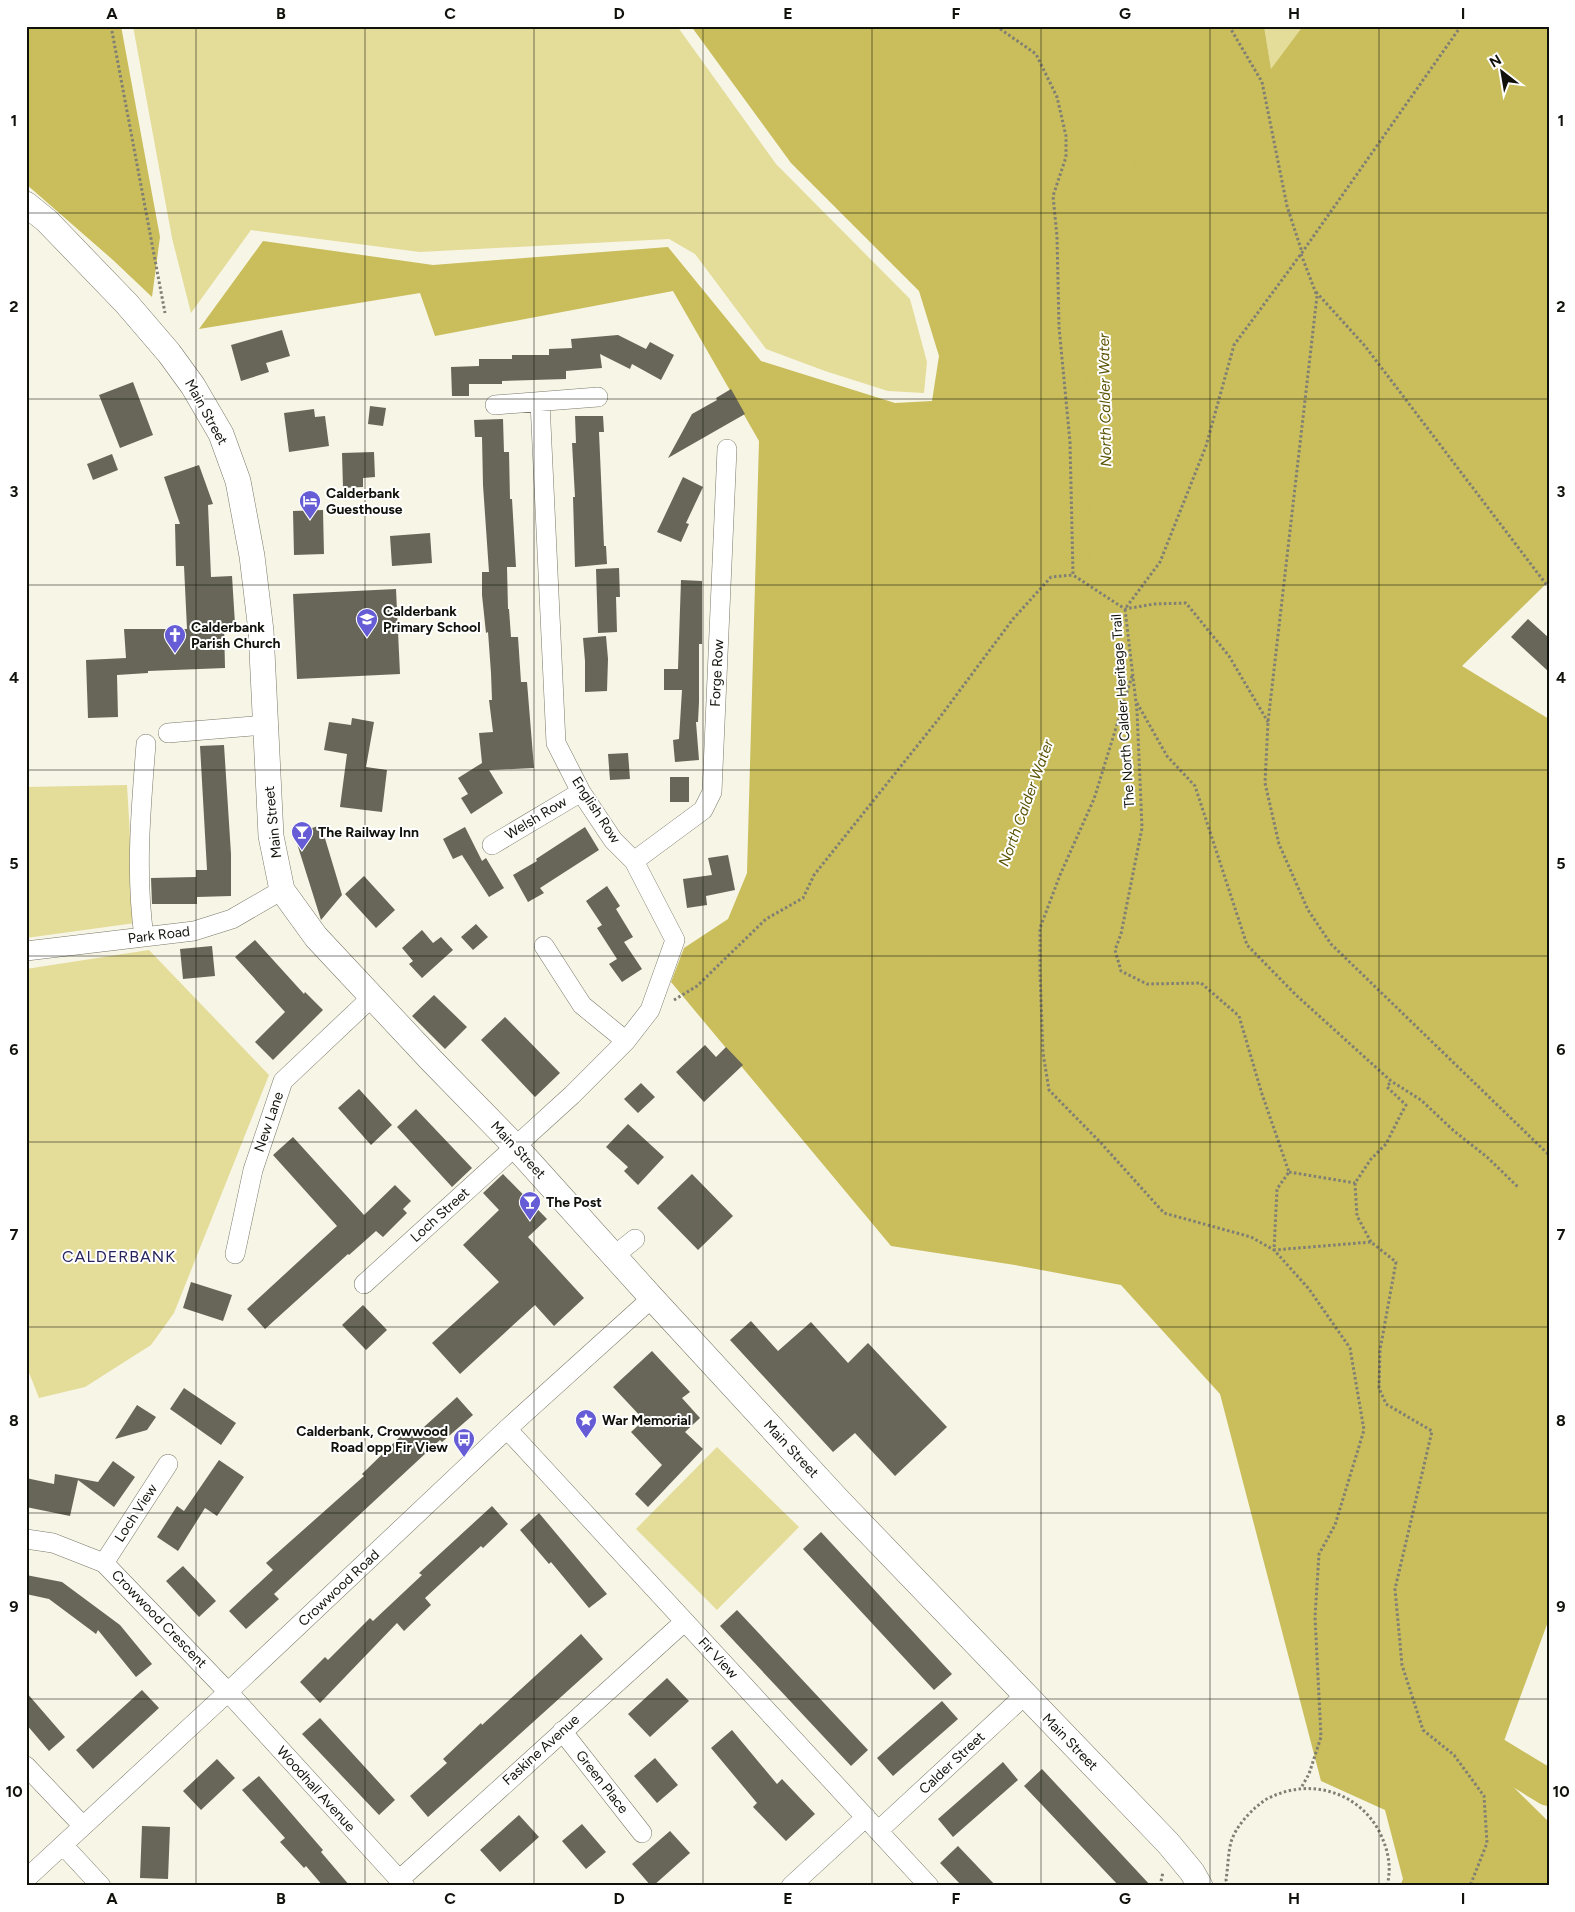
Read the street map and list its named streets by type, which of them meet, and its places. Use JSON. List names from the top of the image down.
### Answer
{
  "streets": {
    "main road": ["Main Street"],
    "street": [
      "Forge Row",
      "English Row",
      "Welsh Row",
      "Park Road",
      "New Lane",
      "Loch Street",
      "Loch View",
      "Crowwood Road",
      "Crowwood Crescent",
      "Fir View",
      "Faskine Avenue",
      "Calder Street",
      "Green Place",
      "Woodhall Avenue"
    ],
    "path": ["The North Calder Heritage Trail"]
  },
  "crossings": [
    ["Main Street", "English Row"],
    ["Main Street", "Park Road"],
    ["Main Street", "New Lane"],
    ["Main Street", "Loch Street"],
    ["Main Street", "Crowwood Road"],
    ["Main Street", "Calder Street"],
    ["Forge Row", "English Row"],
    ["English Row", "Welsh Row"],
    ["English Row", "Loch Street"],
    ["Loch View", "Crowwood Crescent"],
    ["Crowwood Road", "Crowwood Crescent"],
    ["Crowwood Road", "Fir View"],
    ["Crowwood Road", "Woodhall Avenue"],
    ["Crowwood Crescent", "Woodhall Avenue"],
    ["Fir View", "Faskine Avenue"],
    ["Fir View", "Calder Street"],
    ["Faskine Avenue", "Green Place"],
    ["Faskine Avenue", "Woodhall Avenue"]
  ],
  "districts": ["CALDERBANK"],
  "water": ["North Calder Water"],
  "places": {
    "hotel": ["Calderbank Guesthouse"],
    "school or university": ["Calderbank Primary School"],
    "church": ["Calderbank Parish Church"],
    "bar": ["The Railway Inn", "The Post"],
    "place": ["War Memorial"],
    "bus stop": ["Calderbank, Crowwood Road opp Fir View"]
  },
  "north": "top left",
  "grid": {
    "columns": [
      "A",
      "B",
      "C",
      "D",
      "E",
      "F",
      "G",
      "H",
      "I"
    ],
    "rows": [
      "1",
      "2",
      "3",
      "4",
      "5",
      "6",
      "7",
      "8",
      "9",
      "10"
    ]
  }
}
